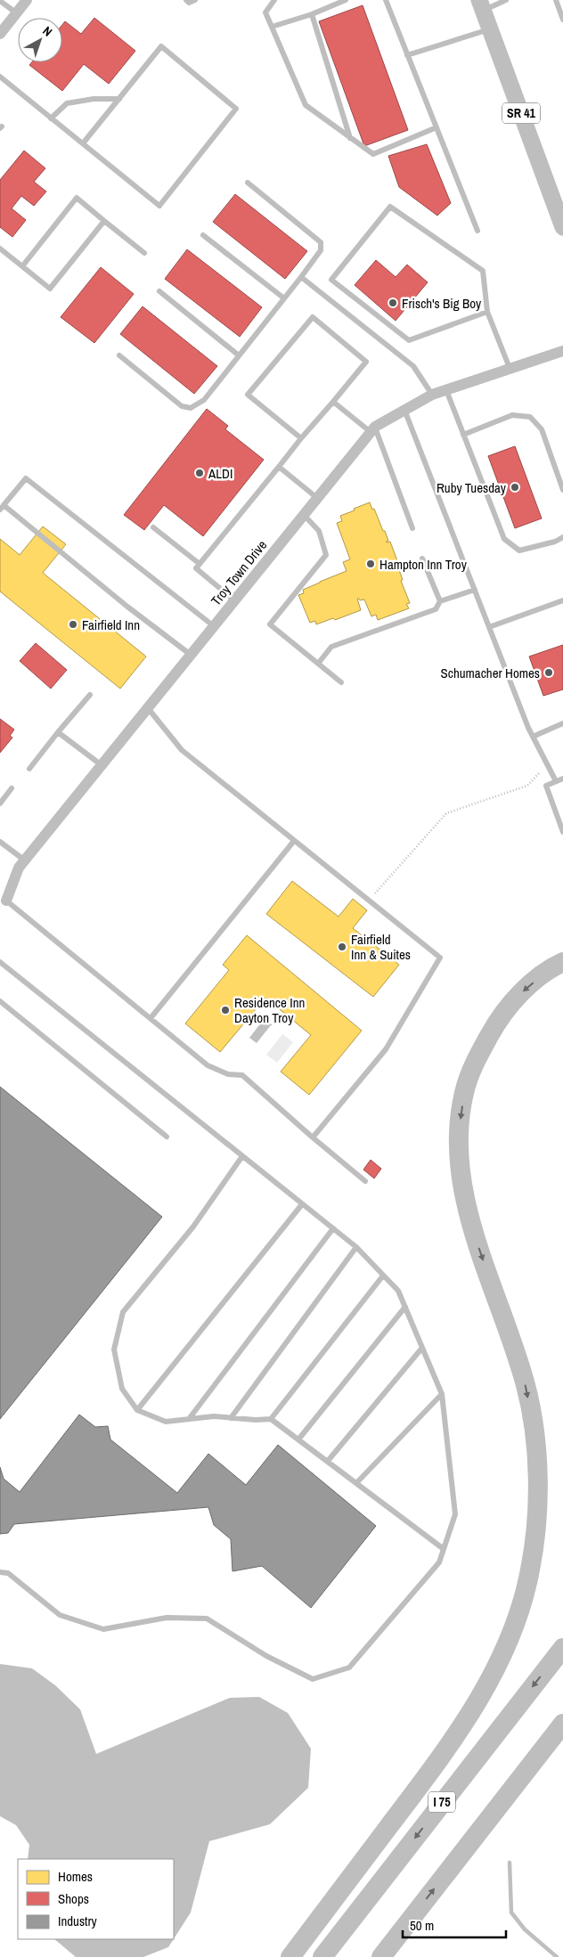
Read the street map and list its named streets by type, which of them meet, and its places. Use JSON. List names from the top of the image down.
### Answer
{
  "streets": {
    "highway": ["I 75"],
    "main road": ["SR 41"],
    "street": ["Troy Town Drive"]
  },
  "places": [
    "Frisch's Big Boy",
    "ALDI",
    "Ruby Tuesday",
    "Hampton Inn Troy",
    "Fairfield Inn",
    "Schumacher Homes",
    "Fairfield Inn & Suites",
    "Residence Inn Dayton Troy"
  ],
  "legend": ["Homes", "Shops", "Industry"],
  "scale_bar": "50 m",
  "north": "top right"
}
